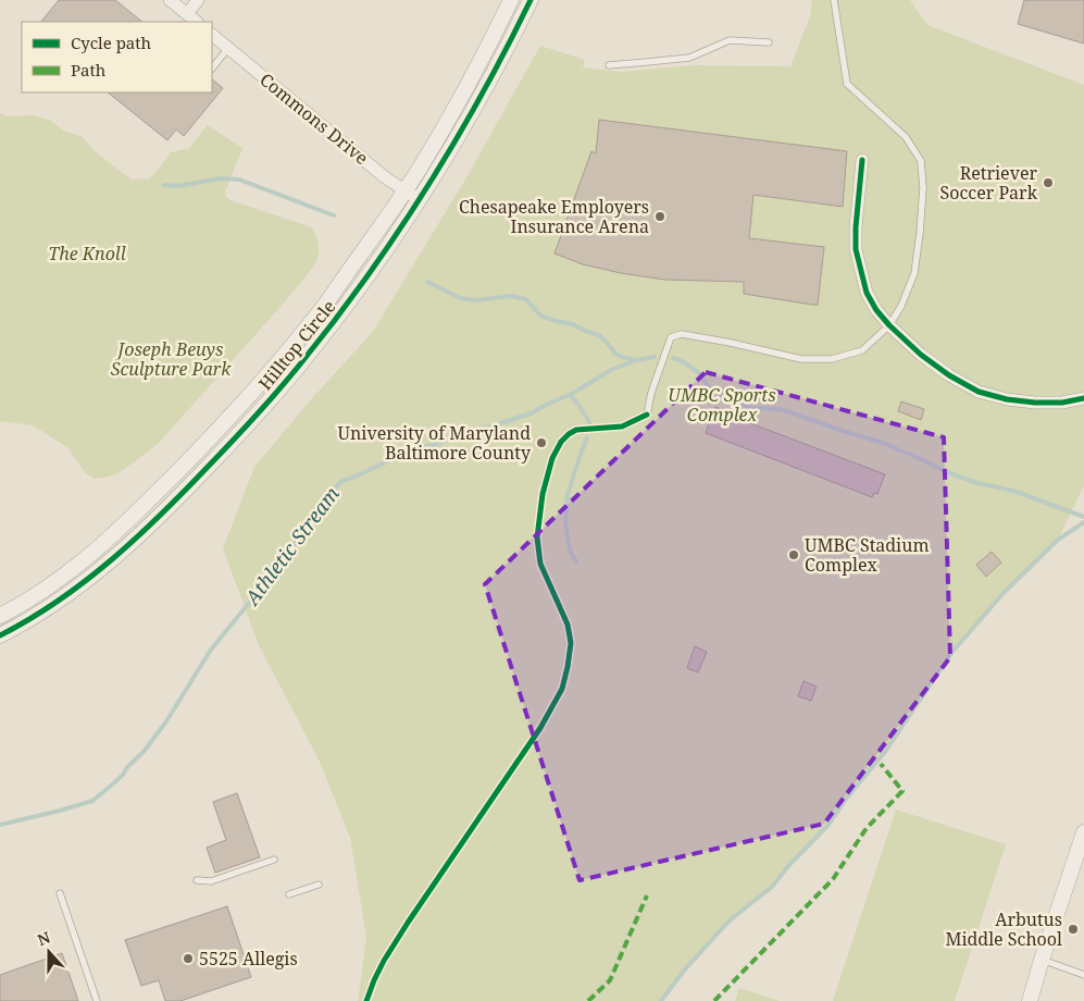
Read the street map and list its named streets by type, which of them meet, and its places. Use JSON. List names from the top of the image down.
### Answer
{
  "streets": {
    "street": ["Commons Drive", "Hilltop Circle"]
  },
  "crossings": [
    ["Commons Drive", "Hilltop Circle"]
  ],
  "water": ["Athletic Stream"],
  "parks": ["The Knoll", "Joseph Beuys Sculpture Park", "UMBC Sports Complex"],
  "places": [
    "Retriever Soccer Park",
    "Chesapeake Employers Insurance Arena",
    "University of Maryland Baltimore County",
    "UMBC Stadium Complex",
    "Arbutus Middle School",
    "5525 Allegis"
  ],
  "legend": ["Cycle path", "Path"],
  "north": "top"
}
